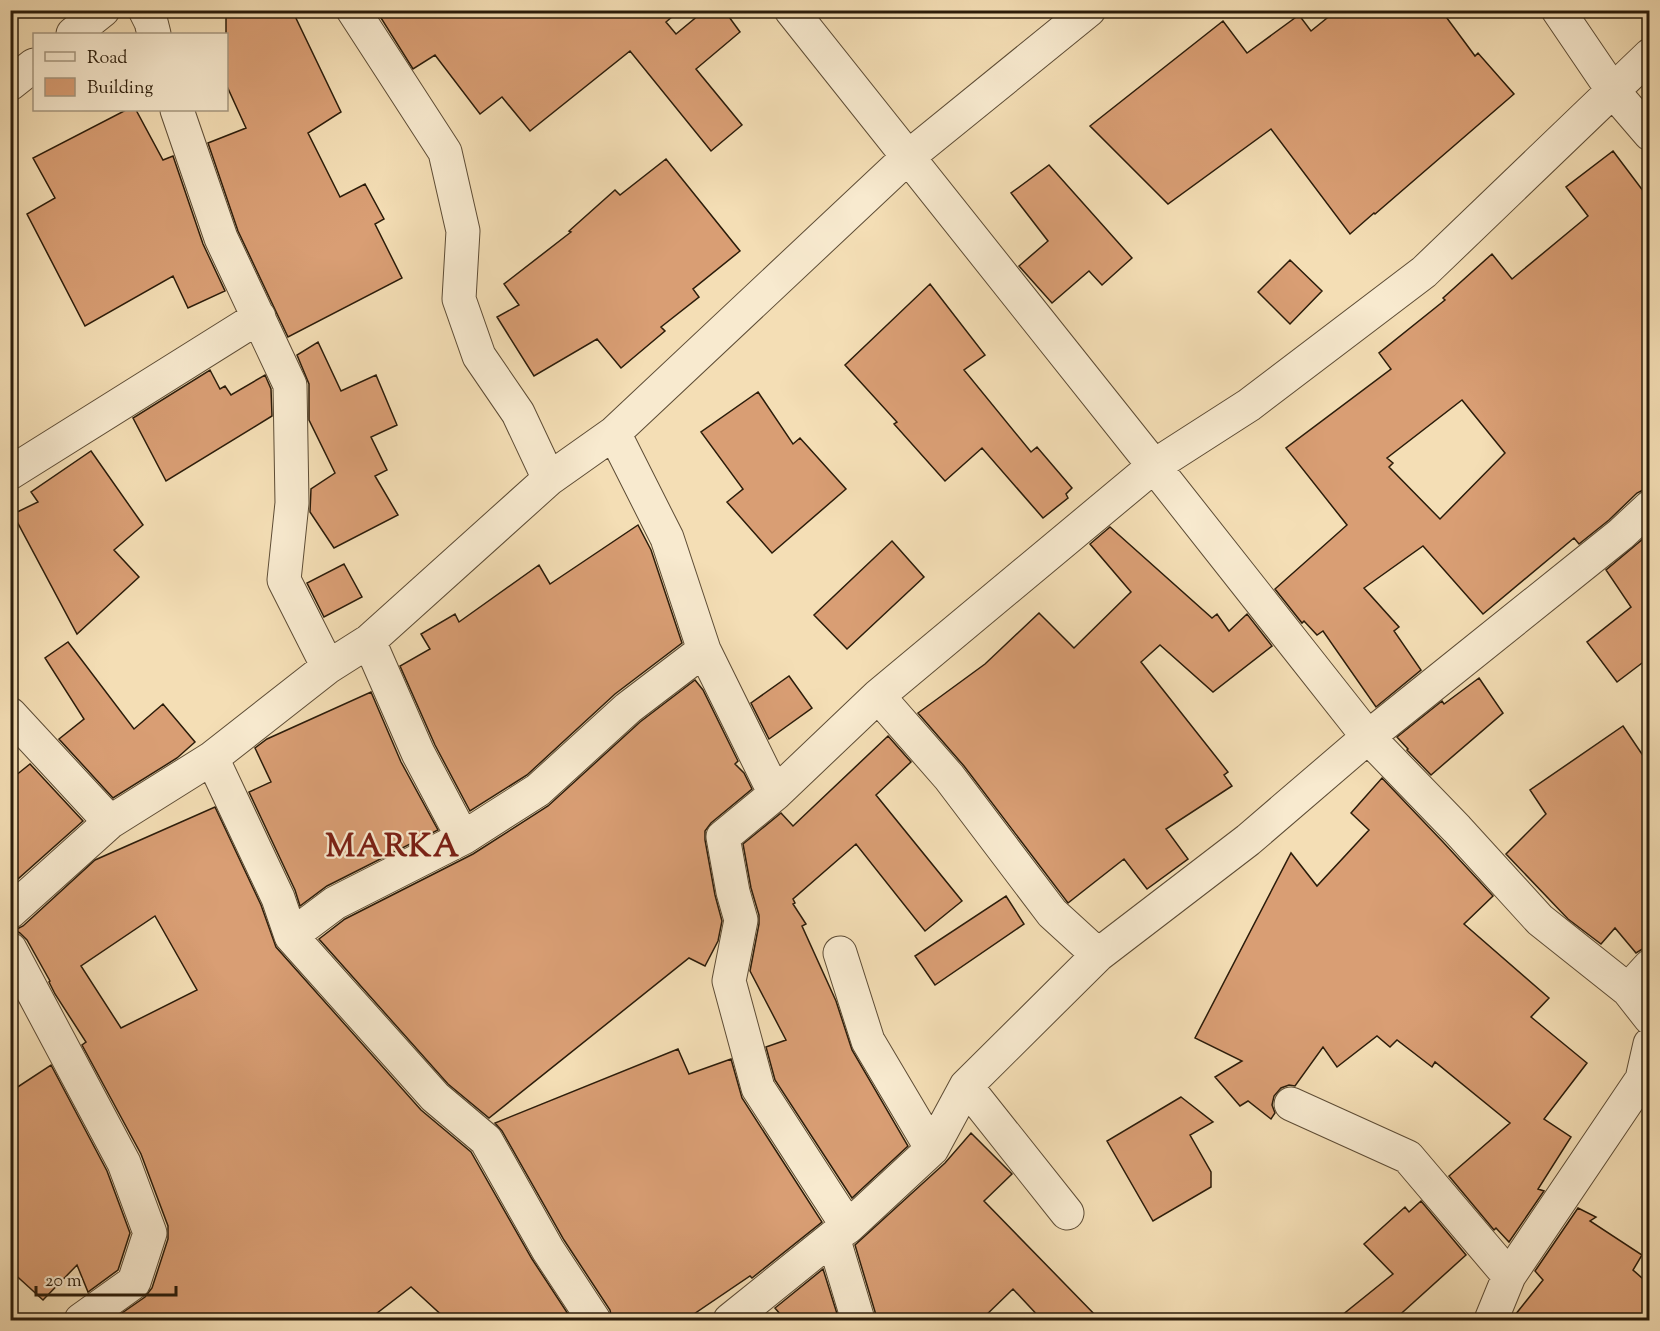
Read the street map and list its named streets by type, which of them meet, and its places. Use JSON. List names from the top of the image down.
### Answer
{
  "districts": ["MARKA"],
  "legend": ["Road", "Building"],
  "scale_bar": "20 m"
}
